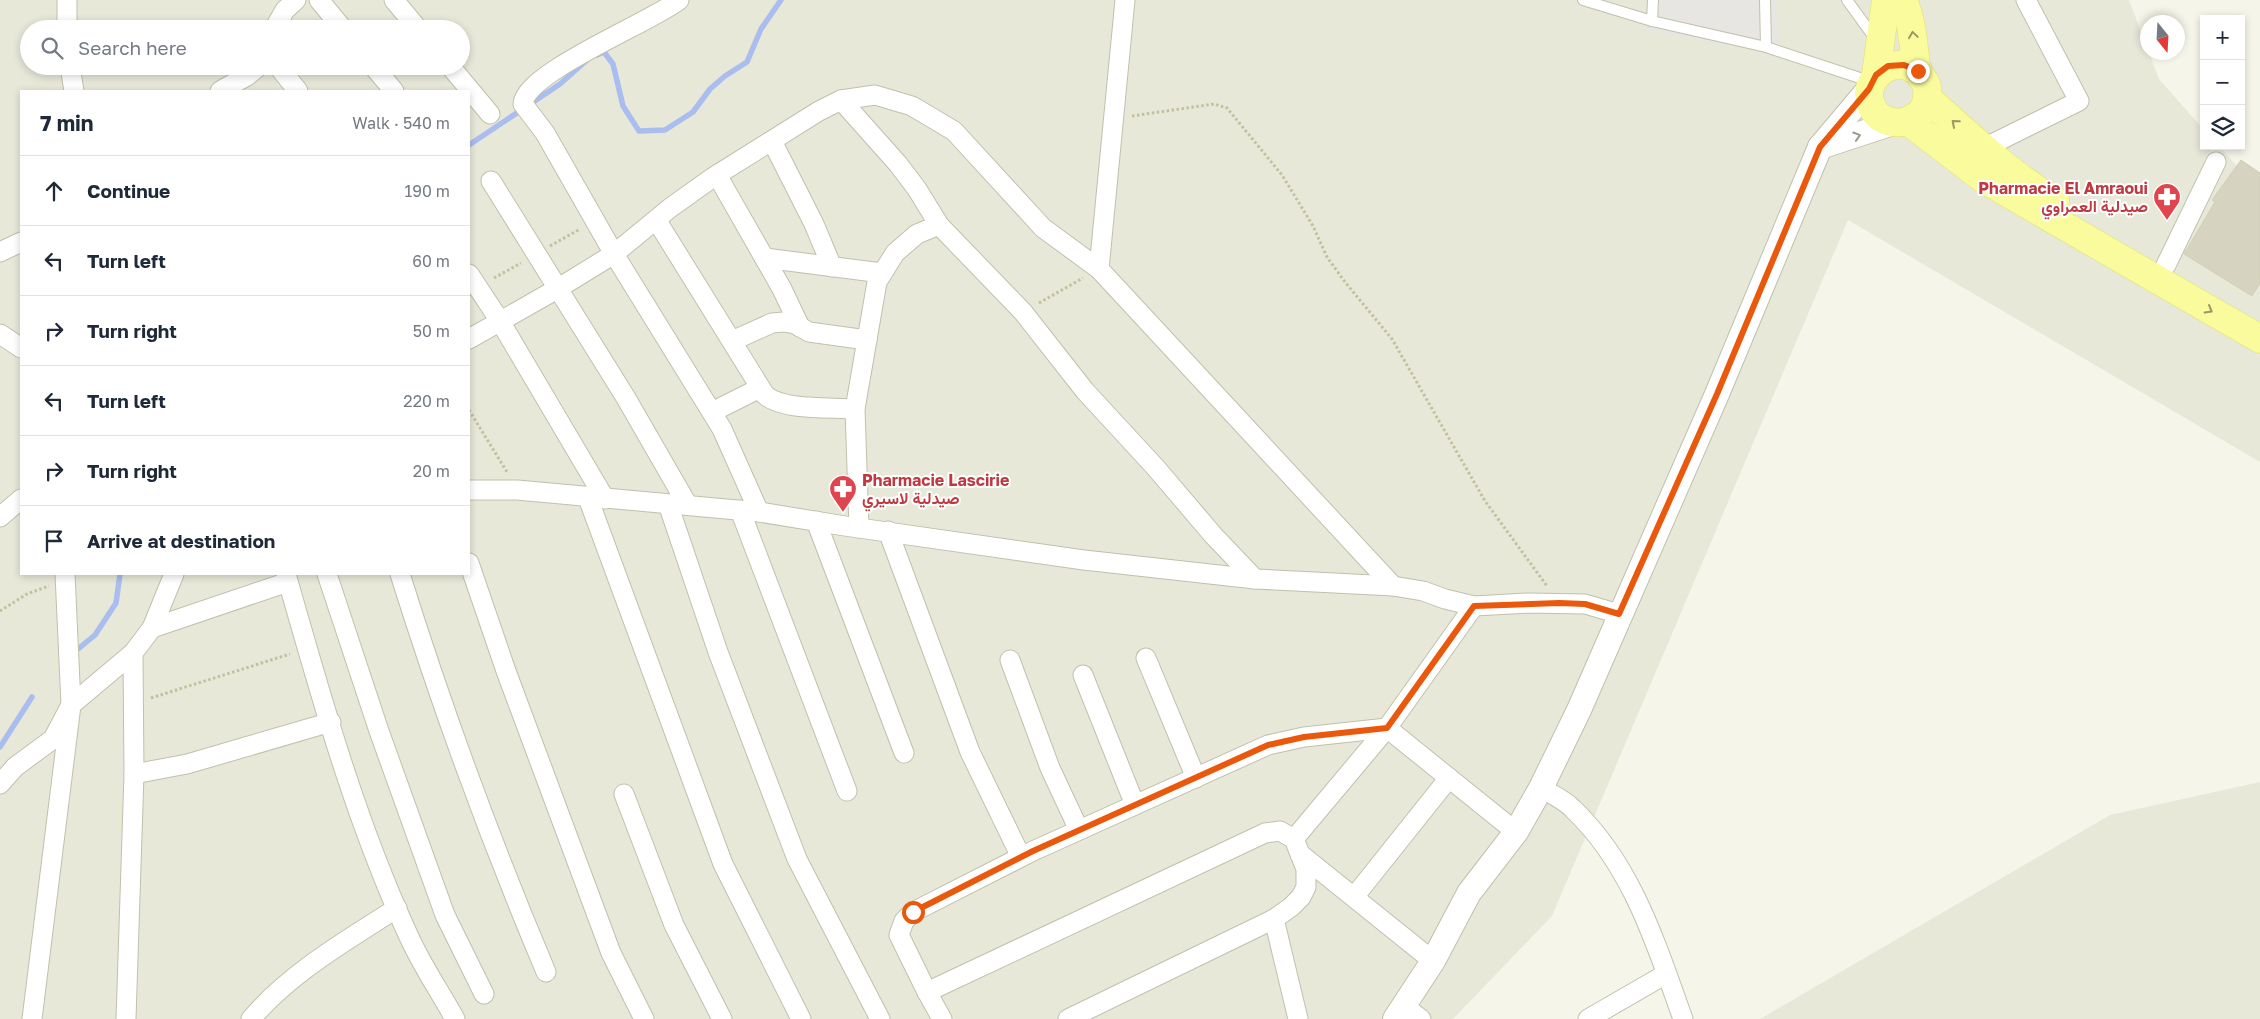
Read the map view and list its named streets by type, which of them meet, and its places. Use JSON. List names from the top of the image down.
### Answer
{
  "places": {
    "pharmacy": ["Pharmacie El Amraoui صيدلية العمراوي", "Pharmacie Lascirie صيدلية لاسيري"]
  },
  "north": "bottom",
  "page": {
    "map_buttons": ["+", "−"],
    "search": "Search here",
    "heading": ["7 min", "Walk · 540 m"],
    "list": [
      ["Continue", "190 m"],
      ["Turn left", "60 m"],
      ["Turn right", "50 m"],
      ["Turn left", "220 m"],
      ["Turn right", "20 m"],
      "Arrive at destination"
    ]
  }
}
